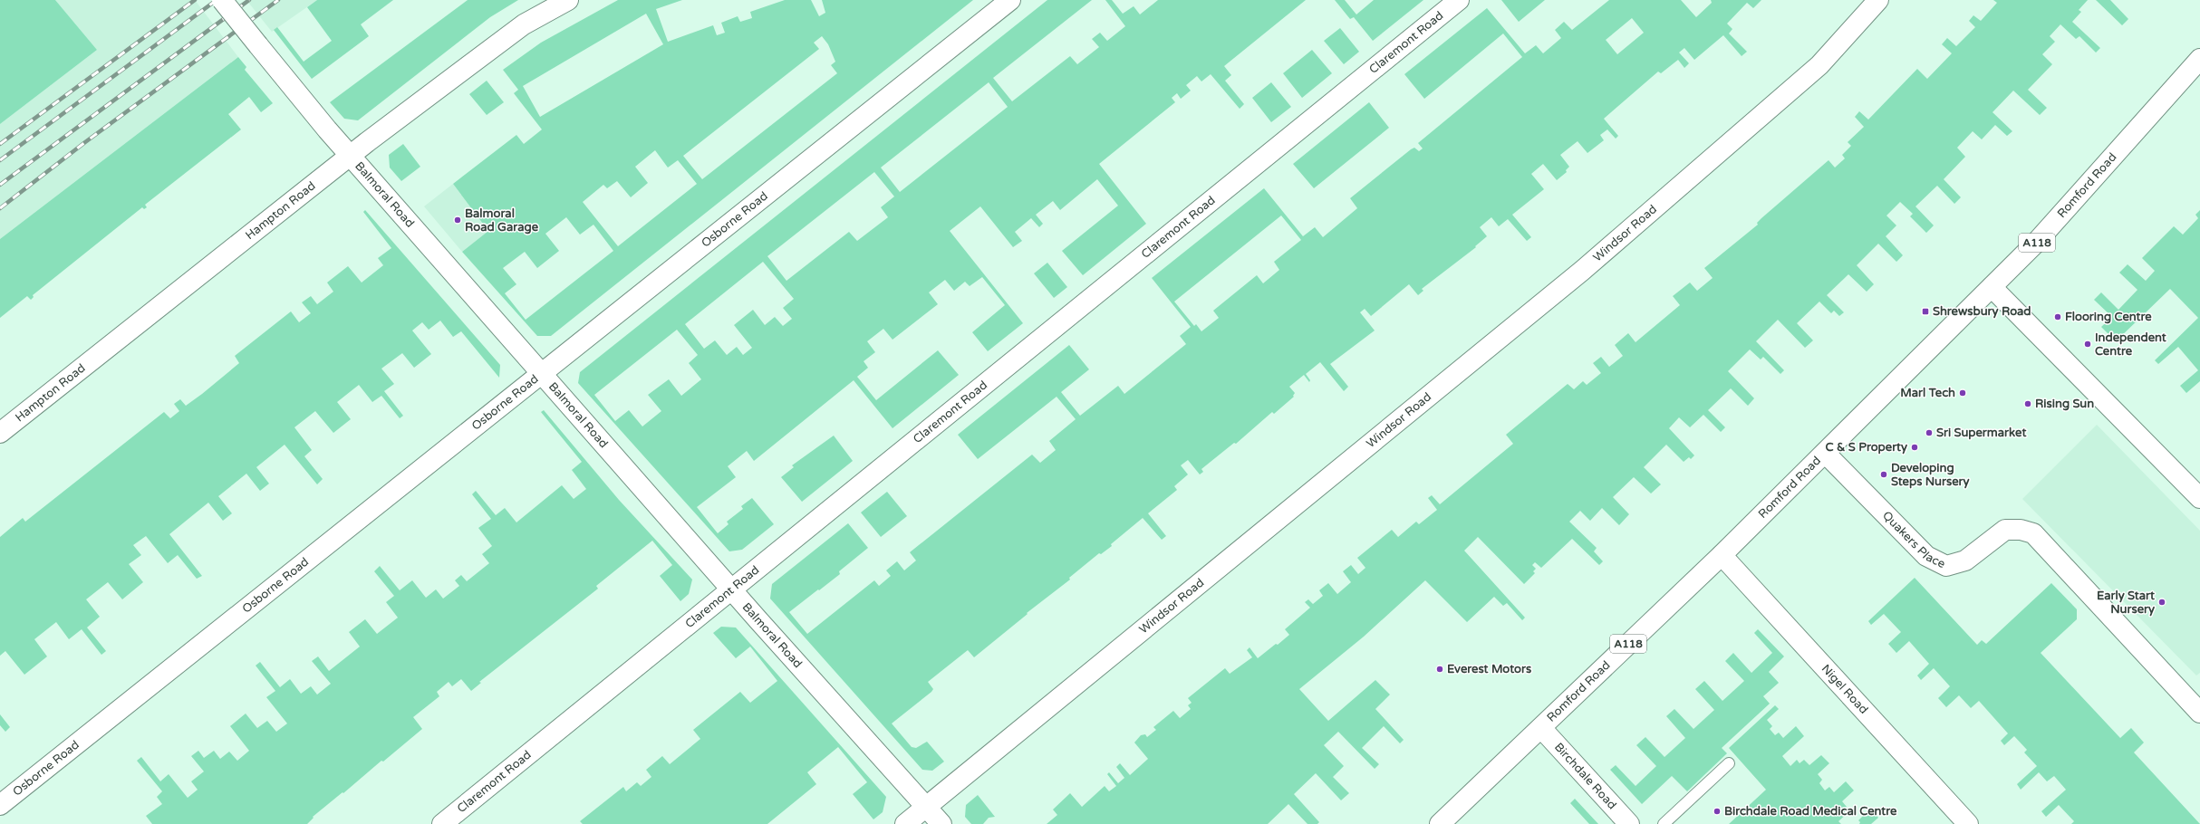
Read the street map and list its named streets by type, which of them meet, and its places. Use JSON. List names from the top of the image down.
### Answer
{
  "streets": {
    "street": [
      "Claremont Road",
      "Romford Road",
      "Balmoral Road",
      "Hampton Road",
      "Osborne Road",
      "Windsor Road",
      "A118",
      "Quakers Place",
      "Nigel Road",
      "Birchdale Road"
    ]
  },
  "crossings": [
    ["Claremont Road", "Balmoral Road"],
    ["Romford Road", "Quakers Place"],
    ["Romford Road", "Nigel Road"],
    ["Romford Road", "Birchdale Road"],
    ["Balmoral Road", "Hampton Road"],
    ["Balmoral Road", "Osborne Road"],
    ["Balmoral Road", "Windsor Road"]
  ],
  "places": {
    "other": [
      "Balmoral Road Garage",
      "Flooring Centre",
      "Independent Centre",
      "Marl Tech",
      "Rising Sun",
      "Sri Supermarket",
      "C & S Property",
      "Developing Steps Nursery",
      "Early Start Nursery",
      "Everest Motors",
      "Birchdale Road Medical Centre"
    ],
    "transit": ["Shrewsbury Road"]
  }
}
